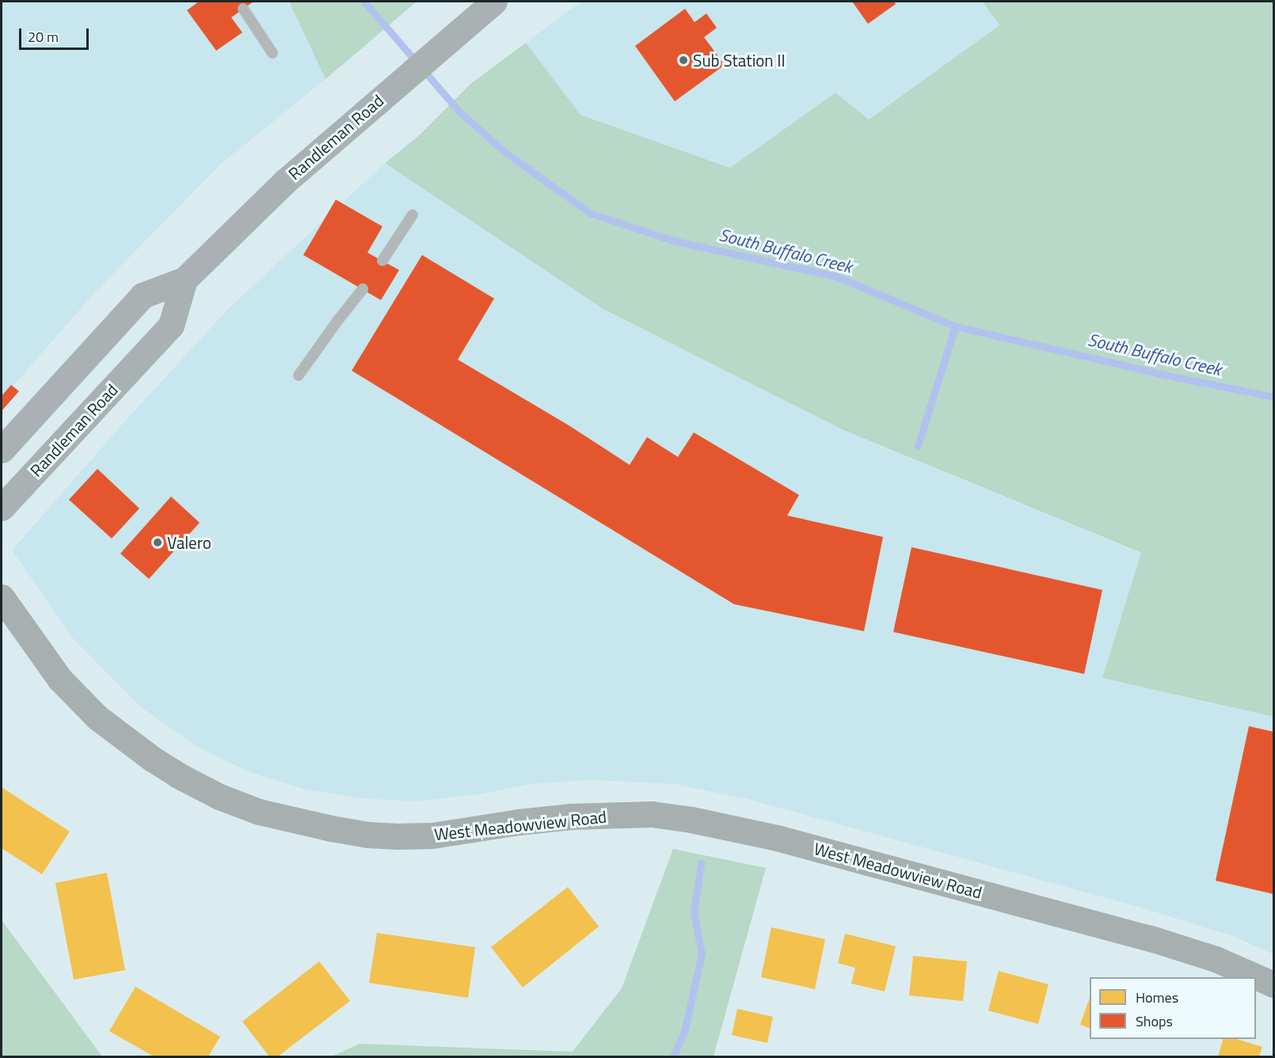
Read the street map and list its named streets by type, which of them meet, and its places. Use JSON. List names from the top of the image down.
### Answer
{
  "streets": {
    "main road": ["Randleman Road"],
    "street": ["West Meadowview Road"]
  },
  "water": ["South Buffalo Creek"],
  "places": ["Sub Station II", "Valero"],
  "legend": ["Homes", "Shops"],
  "scale_bar": "20 m"
}
